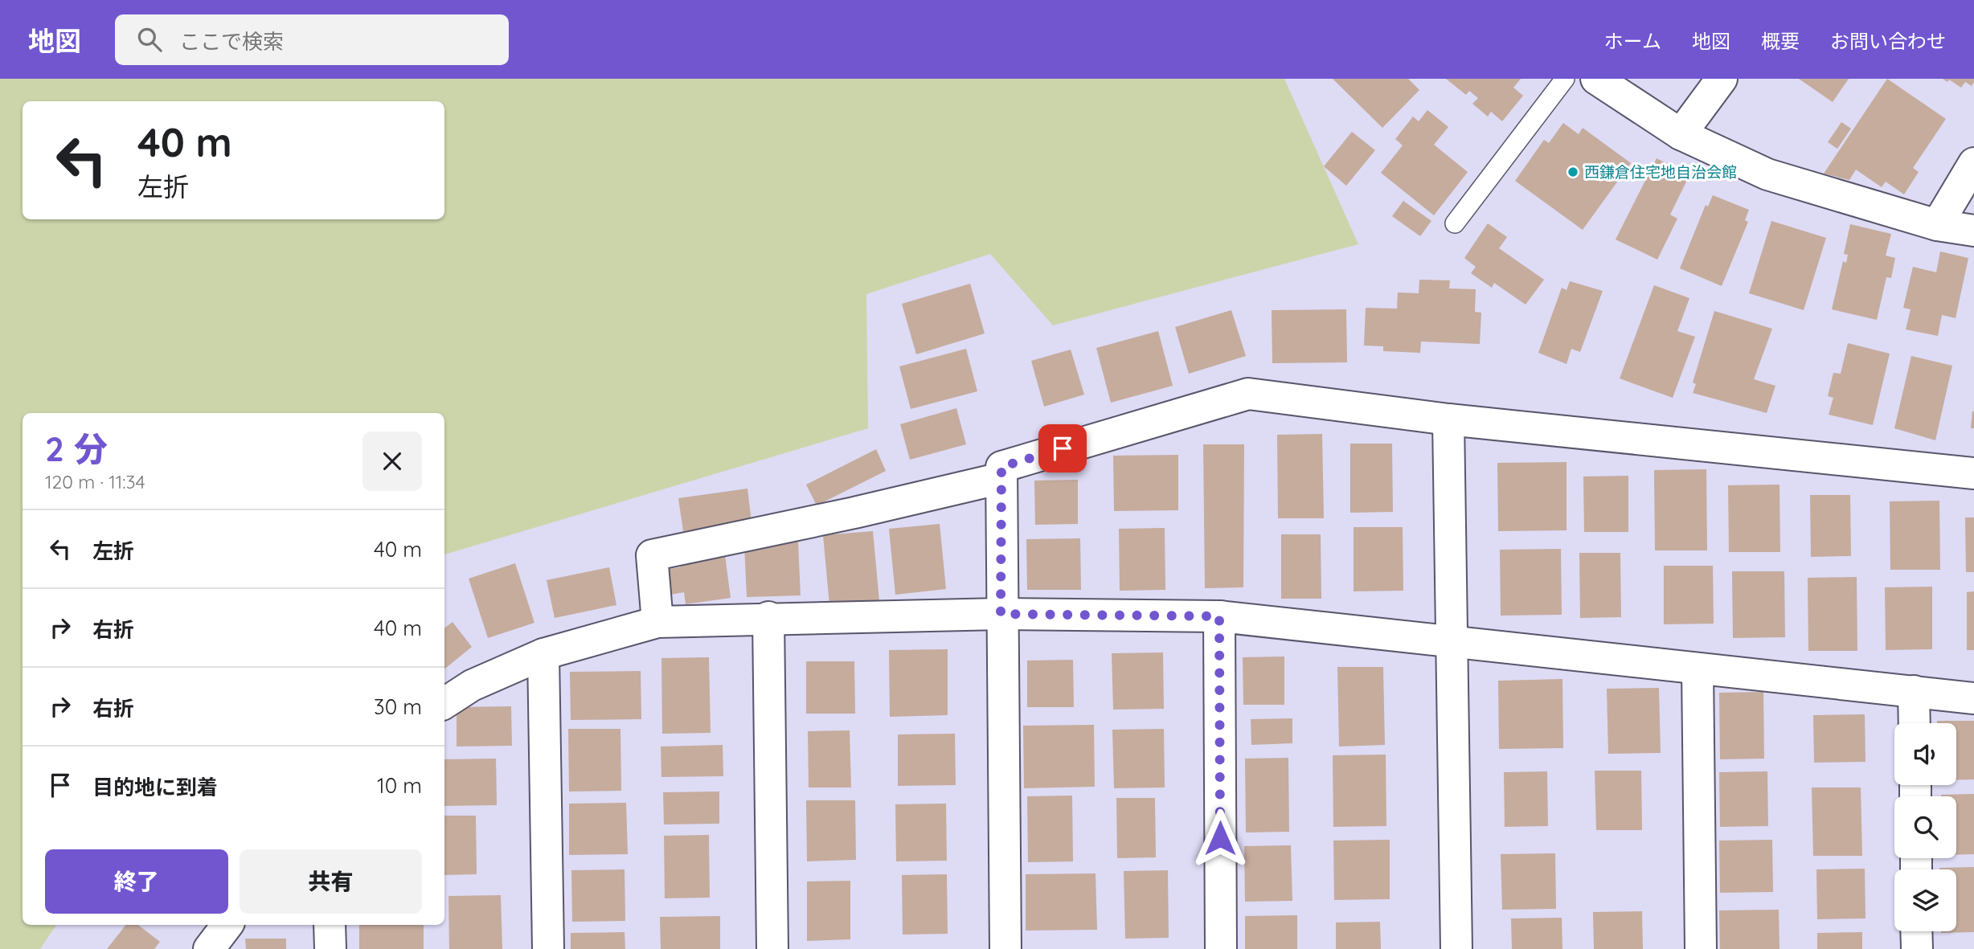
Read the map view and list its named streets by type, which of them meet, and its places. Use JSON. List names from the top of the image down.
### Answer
{
  "places": ["西鎌倉住宅地自治会館"],
  "page": {
    "header": "地図",
    "search": "ここで検索",
    "nav": [
      "ホーム",
      "地図",
      "概要",
      "お問い合わせ"
    ],
    "turn": ["40 m", "左折"],
    "heading": ["2 分", "120 m · 11:34"],
    "list": [
      {
        "name": "左折",
        "value": "40 m"
      },
      {
        "name": "右折",
        "value": "40 m"
      },
      {
        "name": "右折",
        "value": "30 m"
      },
      {
        "name": "目的地に到着",
        "value": "10 m"
      }
    ],
    "buttons": ["終了", "共有"]
  }
}
